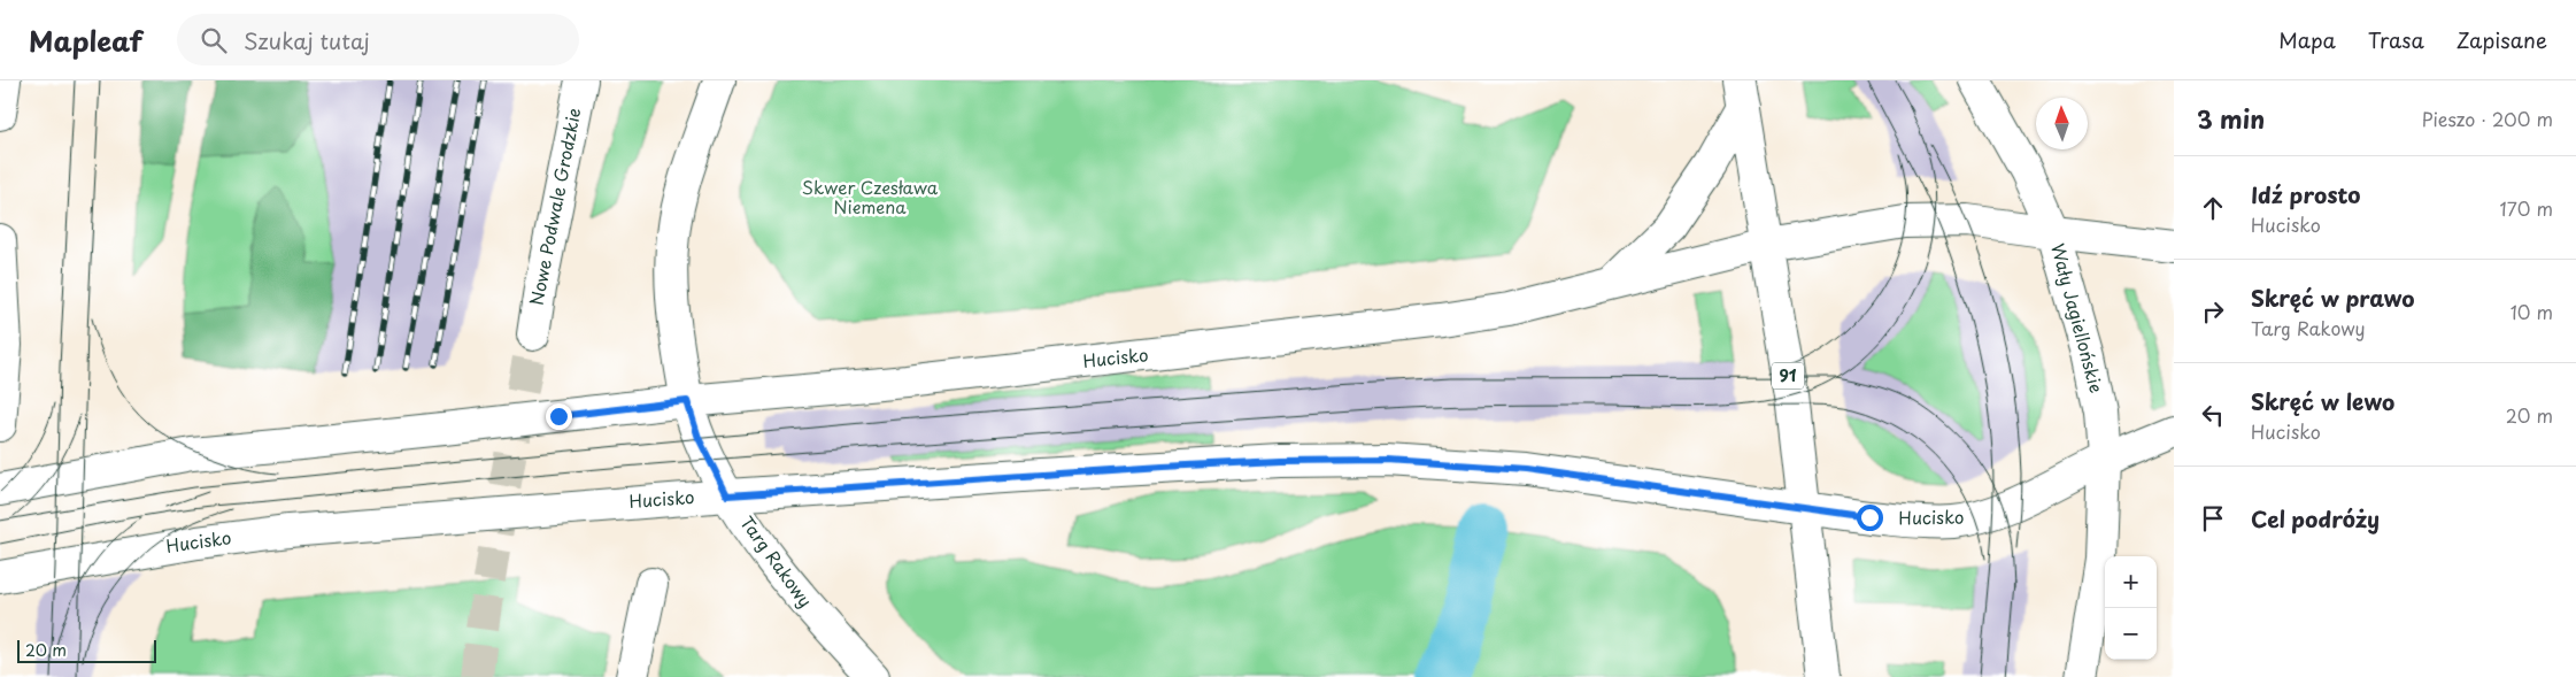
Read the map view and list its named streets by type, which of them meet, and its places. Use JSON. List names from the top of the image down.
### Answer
{
  "streets": {
    "main road": [
      "Nowe Podwale Grodzkie",
      "Wały Jagiellońskie",
      "Hucisko",
      "91",
      "Targ Rakowy"
    ]
  },
  "crossings": [
    ["Wały Jagiellońskie", "Hucisko"],
    ["Hucisko", "91"],
    ["Hucisko", "Targ Rakowy"]
  ],
  "parks": ["Skwer Czesława Niemena"],
  "scale_bar": "20 m",
  "north": "top",
  "page": {
    "header": "Mapleaf",
    "search": "Szukaj tutaj",
    "nav": ["Mapa", "Trasa", "Zapisane"],
    "heading": ["3 min", "Pieszo · 200 m"],
    "list": [
      ["Idź prosto", "Hucisko", "170 m"],
      ["Skręć w prawo", "Targ Rakowy", "10 m"],
      ["Skręć w lewo", "Hucisko", "20 m"],
      "Cel podróży"
    ],
    "map_buttons": ["+", "−"],
    "scale": "20 m"
  }
}
